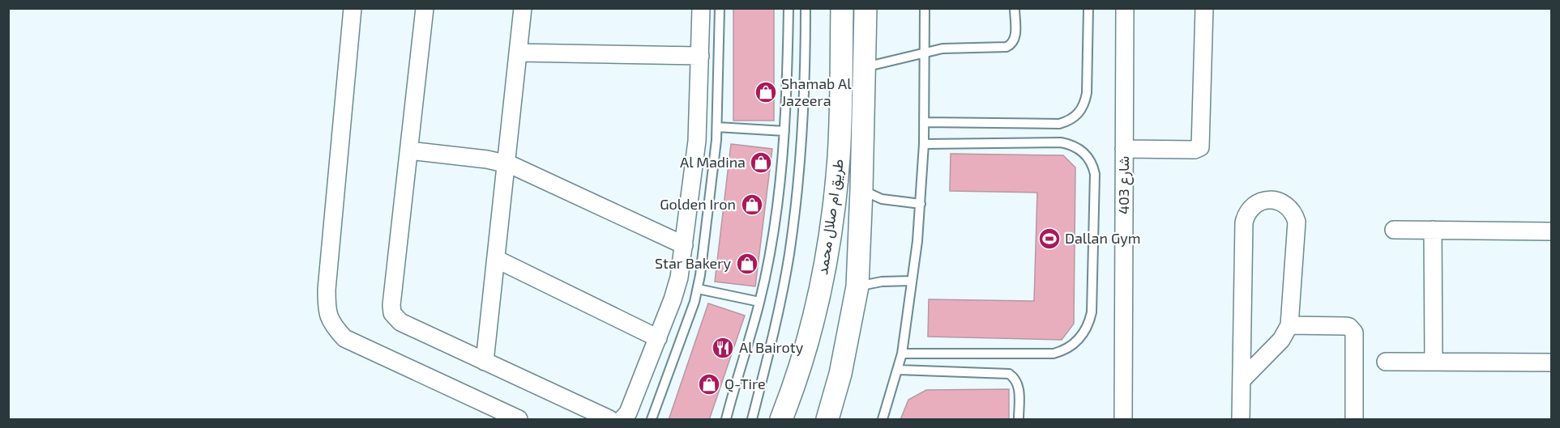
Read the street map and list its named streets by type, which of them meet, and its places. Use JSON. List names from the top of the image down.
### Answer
{
  "streets": {
    "street": ["شارع 403", "طريق ام صلال محمد"]
  },
  "places": {
    "shop": [
      "Shamab Al Jazeera",
      "Al Madina",
      "Golden Iron",
      "Star Bakery",
      "Q-Tire"
    ],
    "sports": ["Dallan Gym"],
    "restaurant": ["Al Bairoty"]
  }
}
